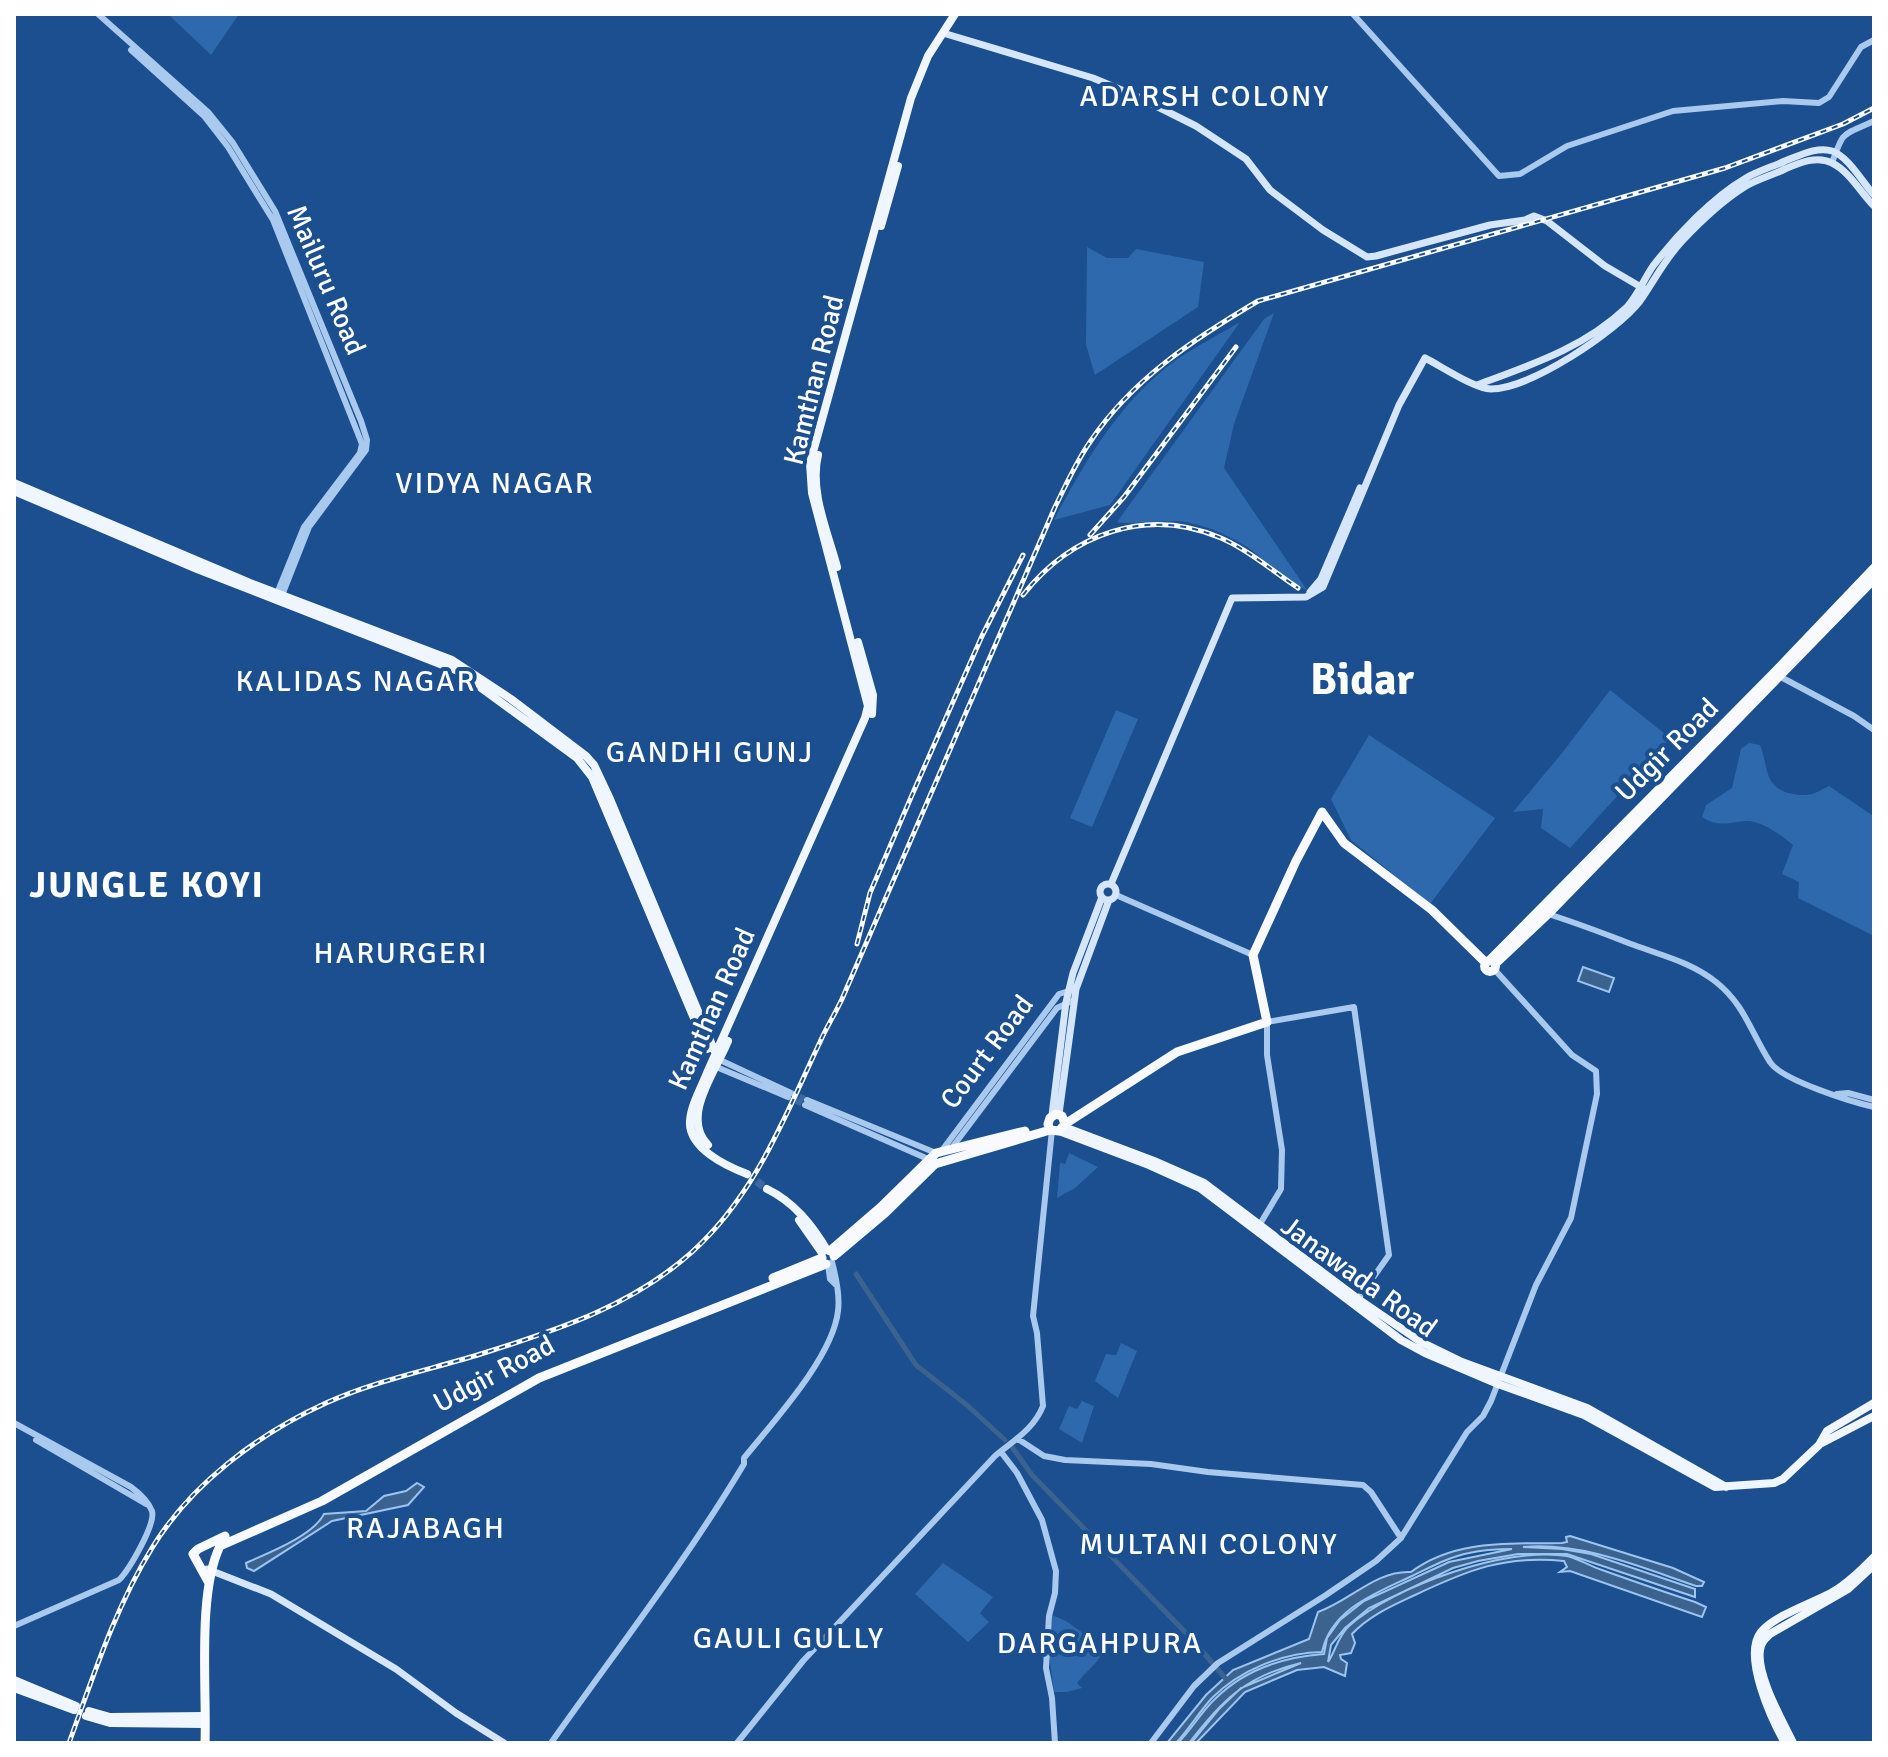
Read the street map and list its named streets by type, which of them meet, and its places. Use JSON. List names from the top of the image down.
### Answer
{
  "streets": {
    "highway": ["Udgir Road"],
    "main road": ["Kamthan Road", "Janawada Road"],
    "street": ["Court Road"]
  },
  "crossings": [
    ["Udgir Road", "Court Road"],
    ["Udgir Road", "Janawada Road"]
  ],
  "districts": [
    "ADARSH COLONY",
    "VIDYA NAGAR",
    "Bidar",
    "KALIDAS NAGAR",
    "GANDHI GUNJ",
    "JUNGLE KOYI",
    "HARURGERI",
    "RAJABAGH",
    "MULTANI COLONY",
    "GAULI GULLY",
    "DARGAHPURA"
  ]
}
